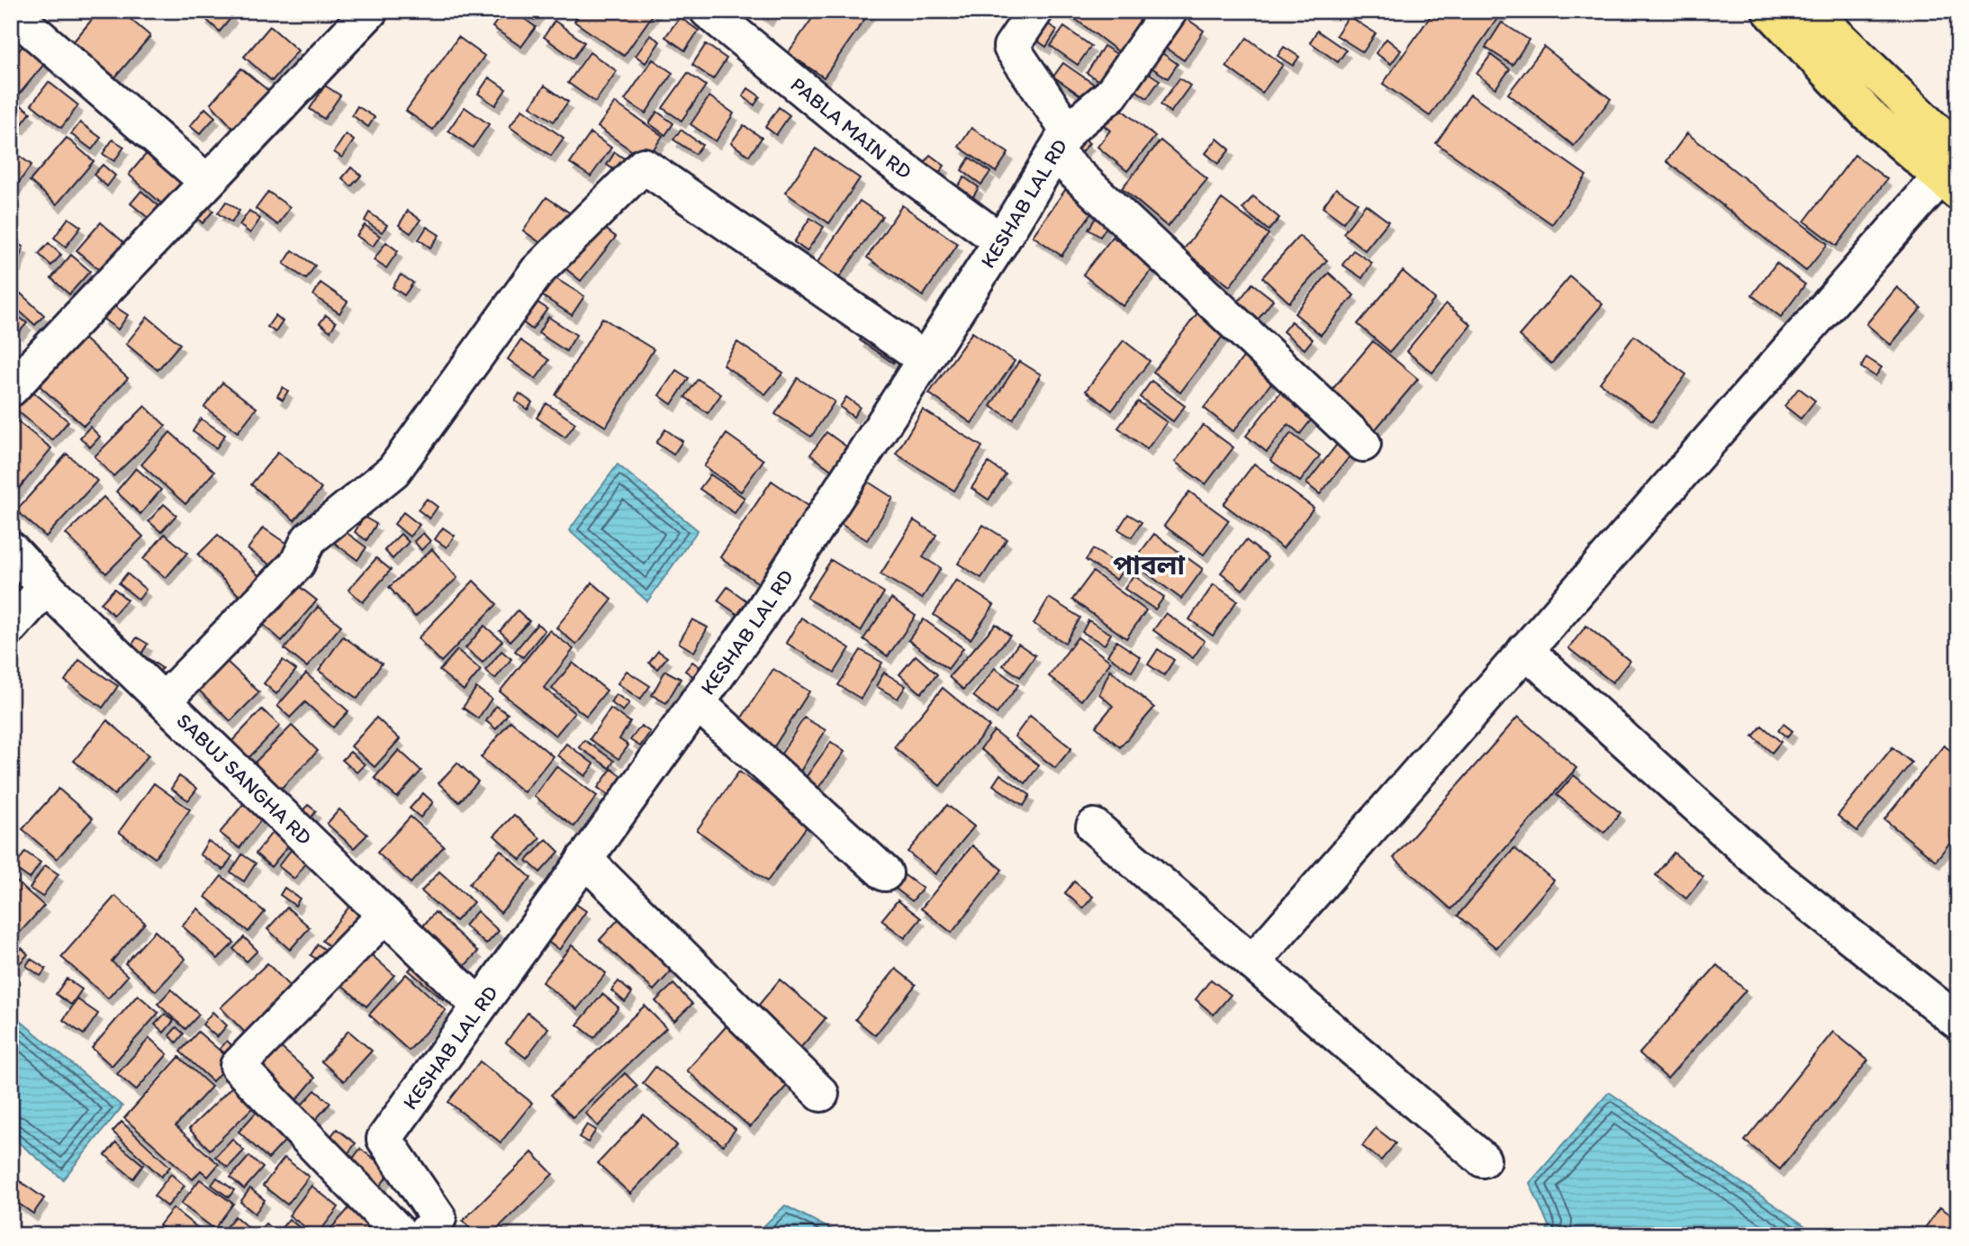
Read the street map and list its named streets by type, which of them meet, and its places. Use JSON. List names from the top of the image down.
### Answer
{
  "streets": {
    "street": ["PABLA MAIN RD", "KESHAB LAL RD", "SABUJ SANGHA RD"]
  },
  "crossings": [
    ["PABLA MAIN RD", "KESHAB LAL RD"],
    ["KESHAB LAL RD", "SABUJ SANGHA RD"]
  ],
  "districts": ["পাবলা"]
}
